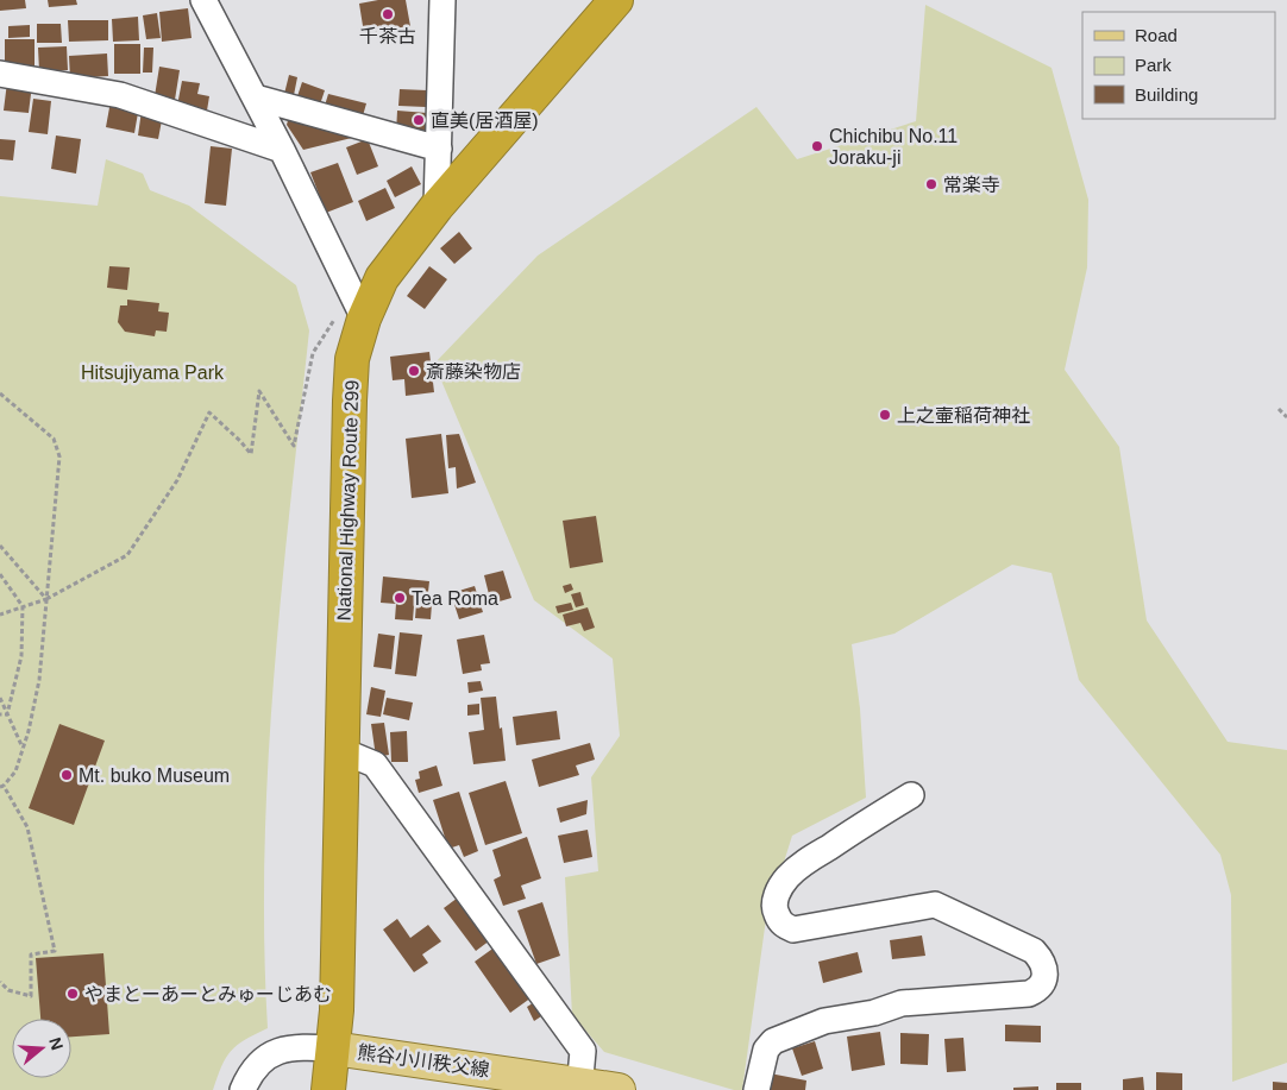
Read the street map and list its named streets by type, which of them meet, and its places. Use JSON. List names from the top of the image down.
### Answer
{
  "streets": {
    "highway": ["National Highway Route 299"],
    "main road": ["熊谷小川秩父線"]
  },
  "crossings": [
    ["National Highway Route 299", "熊谷小川秩父線"]
  ],
  "parks": ["Hitsujiyama Park"],
  "places": [
    "千茶古",
    "直美(居酒屋)",
    "Chichibu No.11 Joraku-ji",
    "常楽寺",
    "斎藤染物店",
    "上之壷稲荷神社",
    "Tea Roma",
    "Mt. buko Museum",
    "やまとーあーとみゅーじあむ"
  ],
  "legend": ["Road", "Park", "Building"],
  "north": "right"
}
